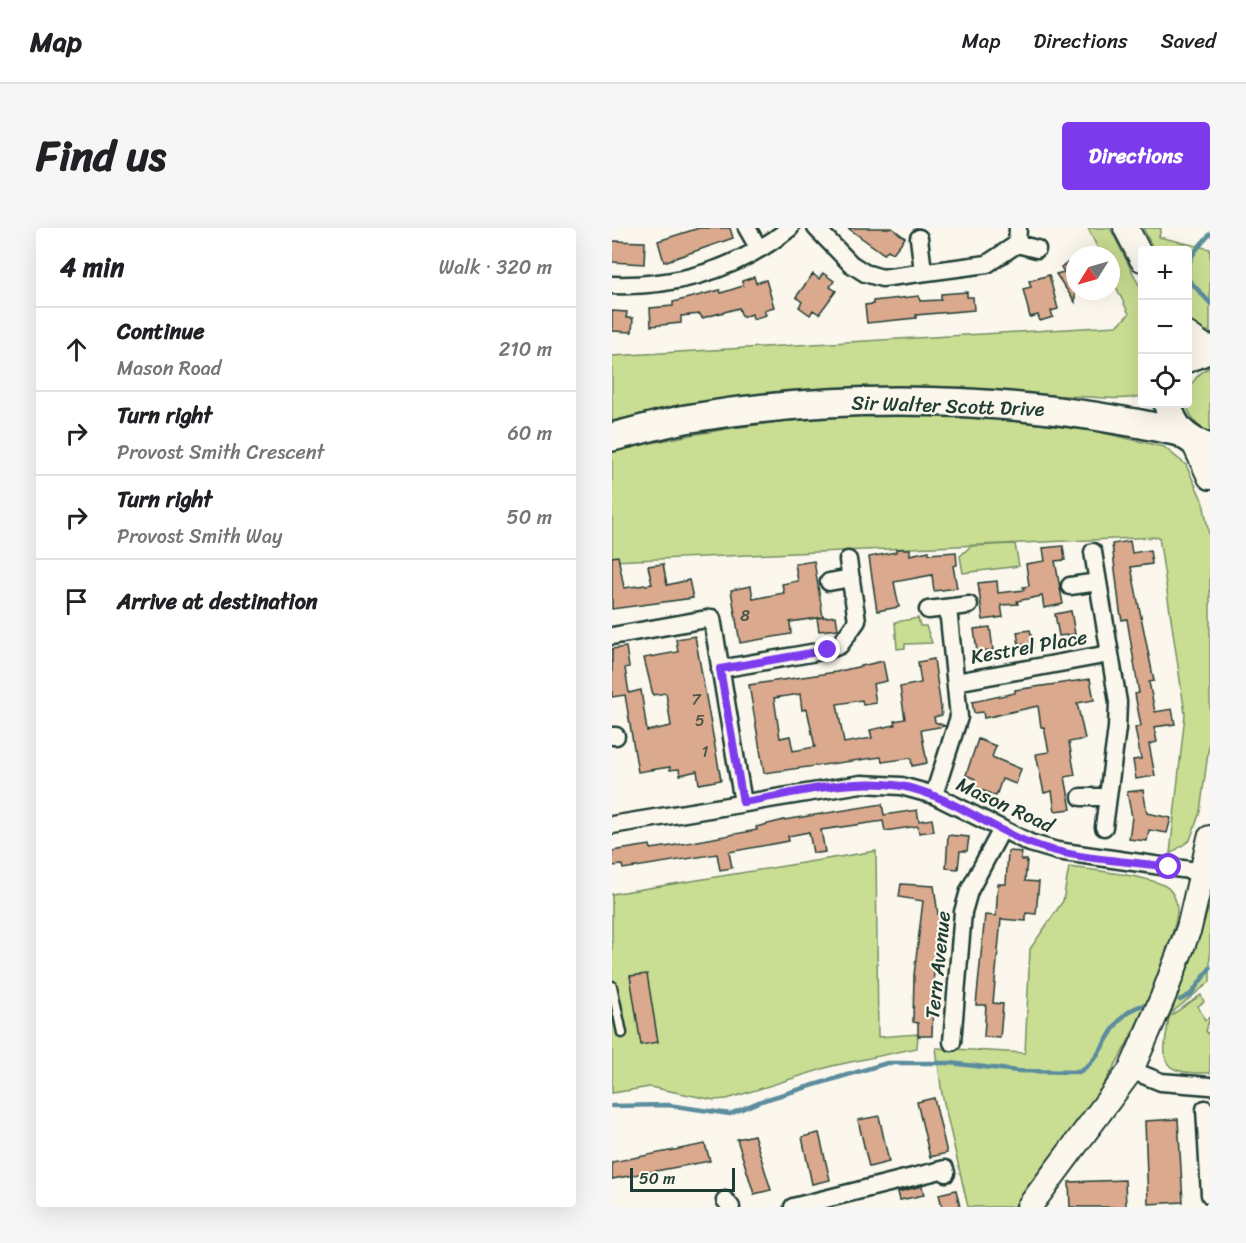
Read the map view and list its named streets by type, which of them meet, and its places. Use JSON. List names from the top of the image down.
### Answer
{
  "streets": {
    "main road": ["Sir Walter Scott Drive"],
    "street": ["Kestrel Place", "Mason Road", "Tern Avenue"]
  },
  "crossings": [
    ["Kestrel Place", "Mason Road"],
    ["Mason Road", "Tern Avenue"]
  ],
  "house_numbers": [
    "8",
    "7",
    "5",
    "1"
  ],
  "scale_bar": "50 m",
  "north": "bottom left",
  "page": {
    "header": "Map",
    "nav": ["Map", "Directions", "Saved"],
    "title": "Find us",
    "buttons": "Directions",
    "heading": ["4 min", "Walk · 320 m"],
    "map_buttons": ["+", "−"],
    "list": [
      ["Continue", "Mason Road", "210 m"],
      ["Turn right", "Provost Smith Crescent", "60 m"],
      ["Turn right", "Provost Smith Way", "50 m"],
      "Arrive at destination"
    ],
    "scale": "50 m"
  }
}
